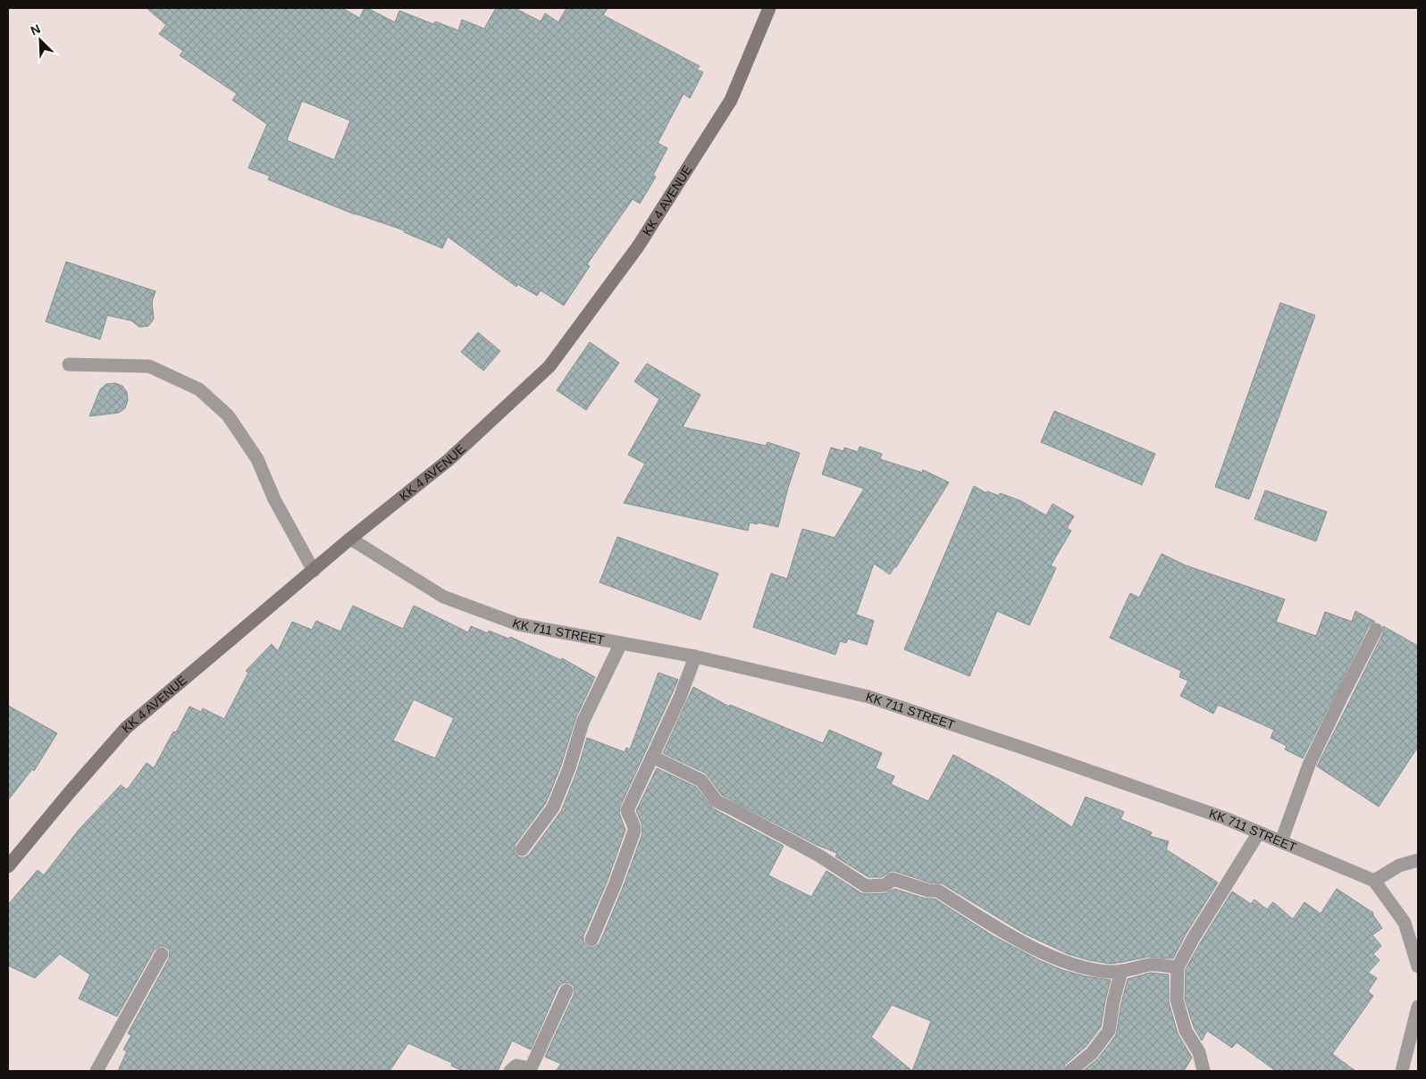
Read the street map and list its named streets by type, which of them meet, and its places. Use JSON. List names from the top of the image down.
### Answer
{
  "streets": {
    "main road": ["KK 4 AVENUE"],
    "street": ["KK 711 STREET"]
  },
  "crossings": [
    ["KK 4 AVENUE", "KK 711 STREET"]
  ],
  "north": "top left"
}
